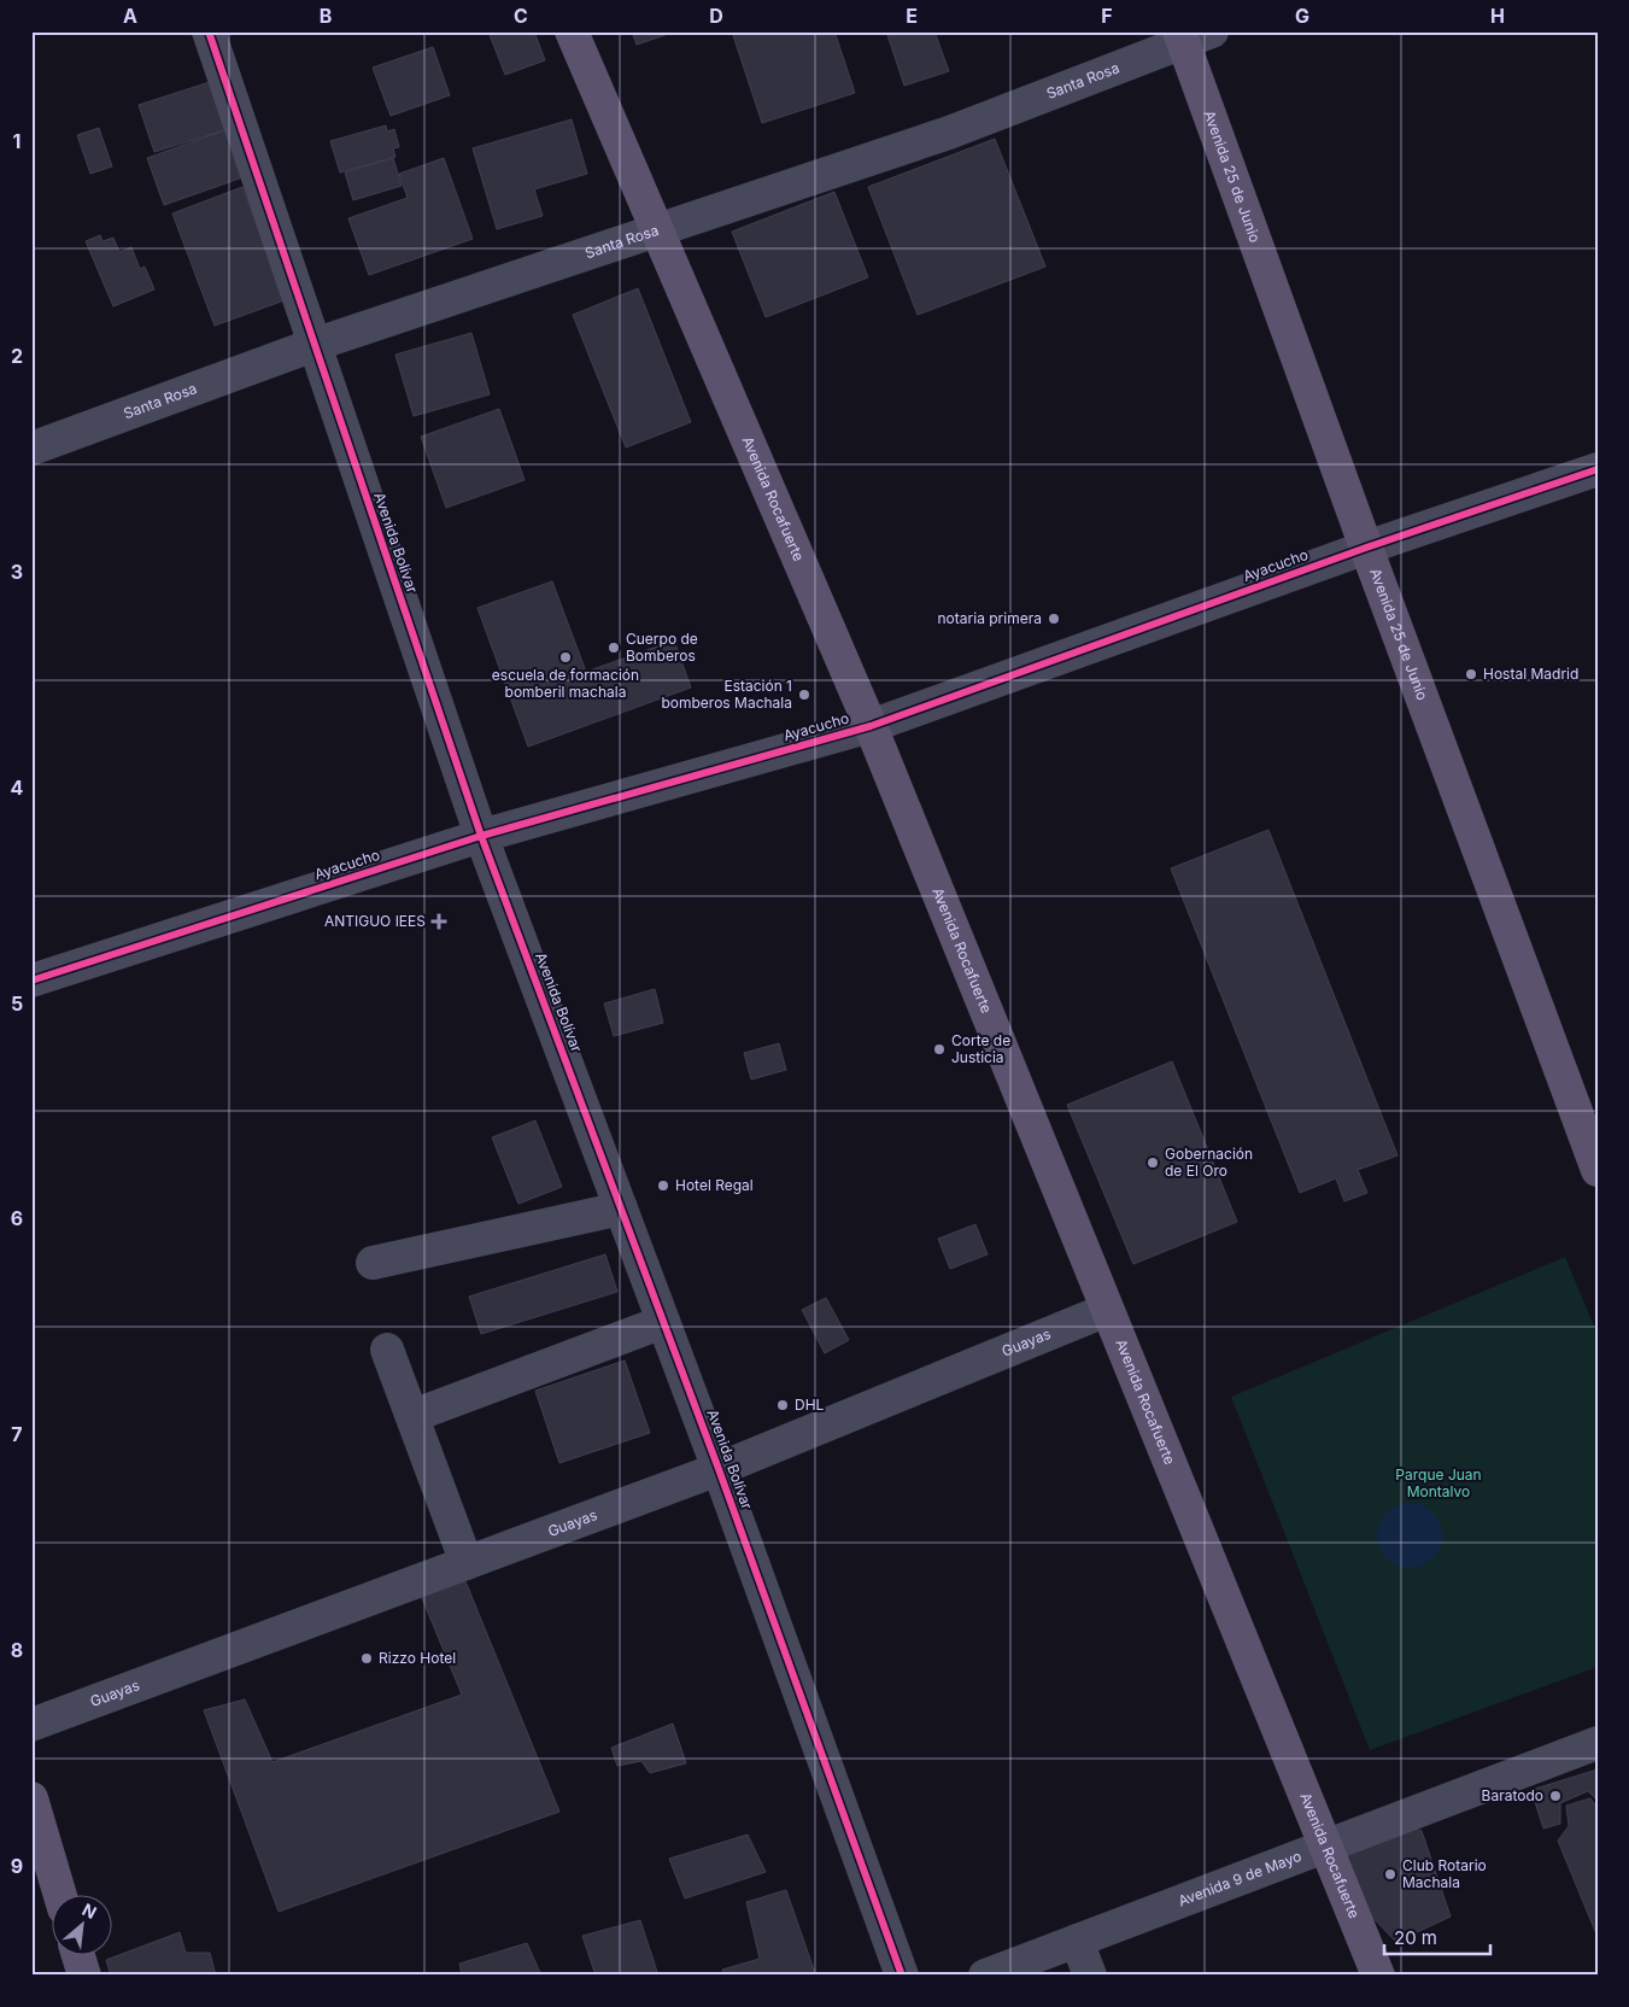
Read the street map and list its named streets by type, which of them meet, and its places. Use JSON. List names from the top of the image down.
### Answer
{
  "streets": {
    "main road": ["Avenida 25 de Junio", "Avenida Rocafuerte"],
    "street": [
      "Santa Rosa",
      "Avenida Bolívar",
      "Ayacucho",
      "Guayas",
      "Avenida 9 de Mayo"
    ]
  },
  "crossings": [
    ["Santa Rosa", "Avenida 25 de Junio"],
    ["Santa Rosa", "Avenida Rocafuerte"],
    ["Santa Rosa", "Avenida Bolívar"],
    ["Avenida 25 de Junio", "Ayacucho"],
    ["Avenida Rocafuerte", "Ayacucho"],
    ["Avenida Rocafuerte", "Guayas"],
    ["Avenida Rocafuerte", "Avenida 9 de Mayo"],
    ["Avenida Bolívar", "Ayacucho"],
    ["Avenida Bolívar", "Guayas"]
  ],
  "parks": ["Parque Juan Montalvo"],
  "places": {
    "other": [
      "notaria primera",
      "Cuerpo de Bomberos",
      "escuela de formación bomberil machala",
      "Hostal Madrid",
      "Estación 1 bomberos Machala",
      "Corte de Justicia",
      "Gobernación de El Oro",
      "Hotel Regal",
      "DHL",
      "Rizzo Hotel",
      "Baratodo",
      "Club Rotario Machala"
    ],
    "health": ["ANTIGUO IEES"]
  },
  "scale_bar": "20 m",
  "north": "top right",
  "grid": {
    "columns": [
      "A",
      "B",
      "C",
      "D",
      "E",
      "F",
      "G",
      "H"
    ],
    "rows": [
      "1",
      "2",
      "3",
      "4",
      "5",
      "6",
      "7",
      "8",
      "9"
    ]
  }
}
